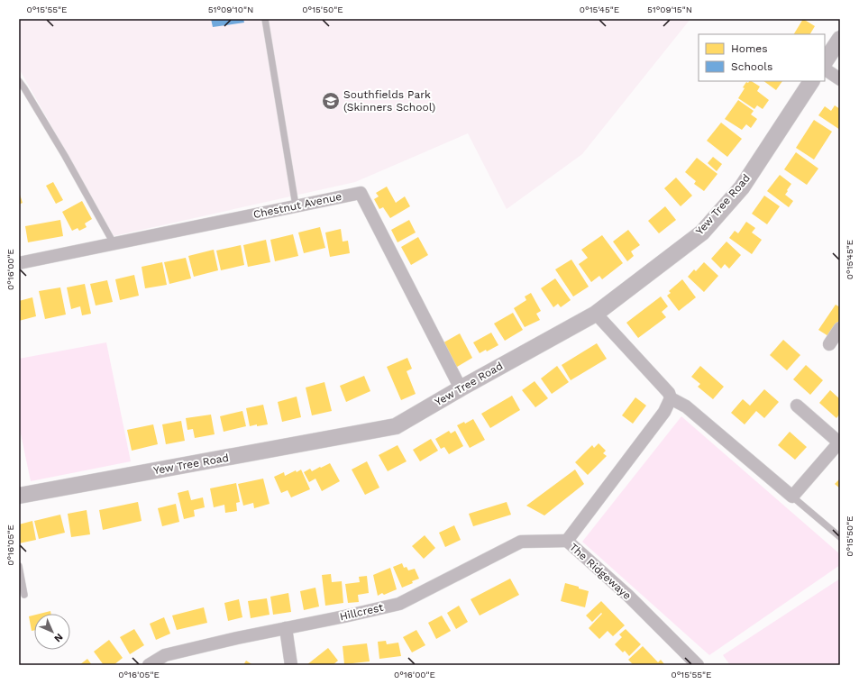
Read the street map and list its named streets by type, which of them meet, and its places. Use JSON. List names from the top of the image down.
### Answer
{
  "streets": {
    "street": [
      "Yew Tree Road",
      "Chestnut Avenue",
      "The Ridgewaye",
      "Hillcrest"
    ]
  },
  "crossings": [
    ["Yew Tree Road", "Chestnut Avenue"],
    ["The Ridgewaye", "Hillcrest"]
  ],
  "places": {
    "school or university": ["Southfields Park (Skinners School)"]
  },
  "legend": ["Homes", "Schools"],
  "north": "bottom right",
  "coordinates": [
    "0°15'55\"E",
    "51°09'10\"N",
    "0°15'50\"E",
    "0°15'45\"E",
    "51°09'15\"N",
    "0°16'00\"E",
    "0°16'05\"E"
  ]
}
